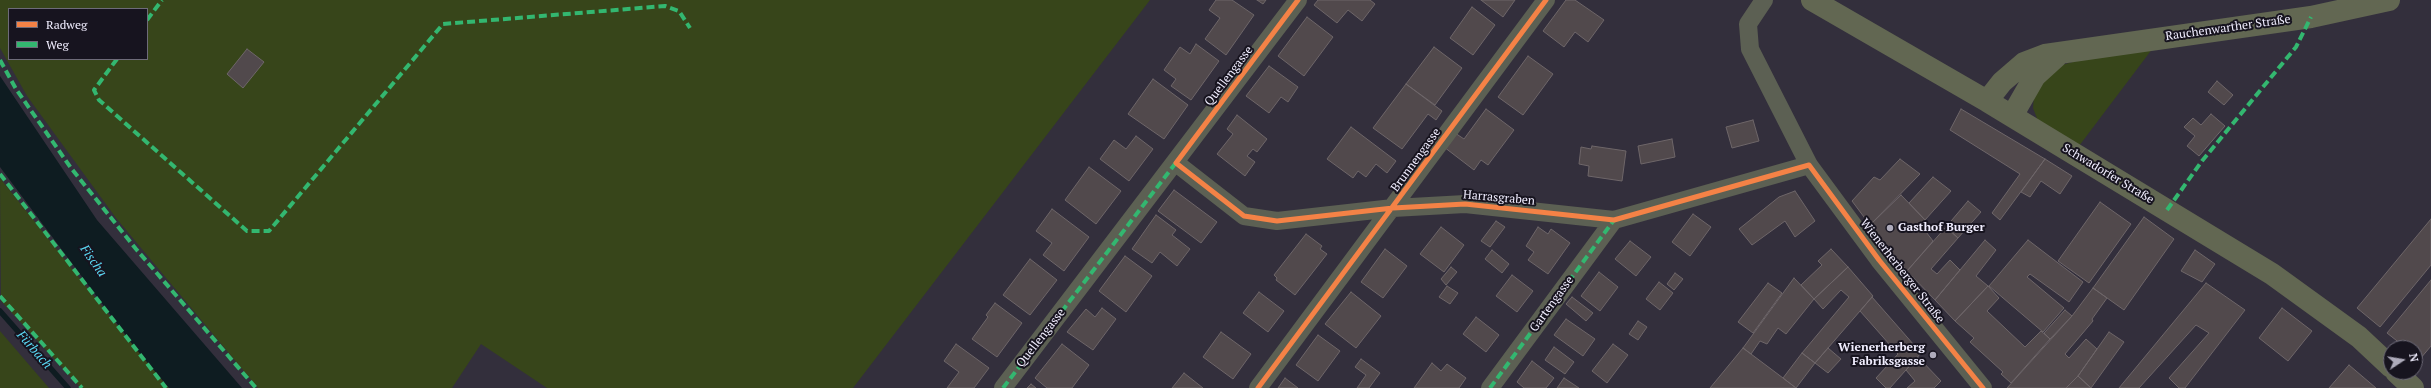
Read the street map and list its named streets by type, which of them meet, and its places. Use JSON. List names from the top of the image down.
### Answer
{
  "streets": {
    "main road": ["Rauchenwarther Straße", "Schwadorfer Straße"],
    "street": [
      "Quellengasse",
      "Brunnengasse",
      "Harrasgraben",
      "Wienerherberger Straße",
      "Gartengasse"
    ]
  },
  "crossings": [
    ["Rauchenwarther Straße", "Schwadorfer Straße"],
    ["Quellengasse", "Harrasgraben"],
    ["Brunnengasse", "Harrasgraben"],
    ["Harrasgraben", "Wienerherberger Straße"],
    ["Harrasgraben", "Gartengasse"]
  ],
  "water": ["Fischa", "Fürbach"],
  "places": ["Gasthof Burger", "Wienerherberg Fabriksgasse"],
  "legend": ["Radweg", "Weg"],
  "north": "right"
}
